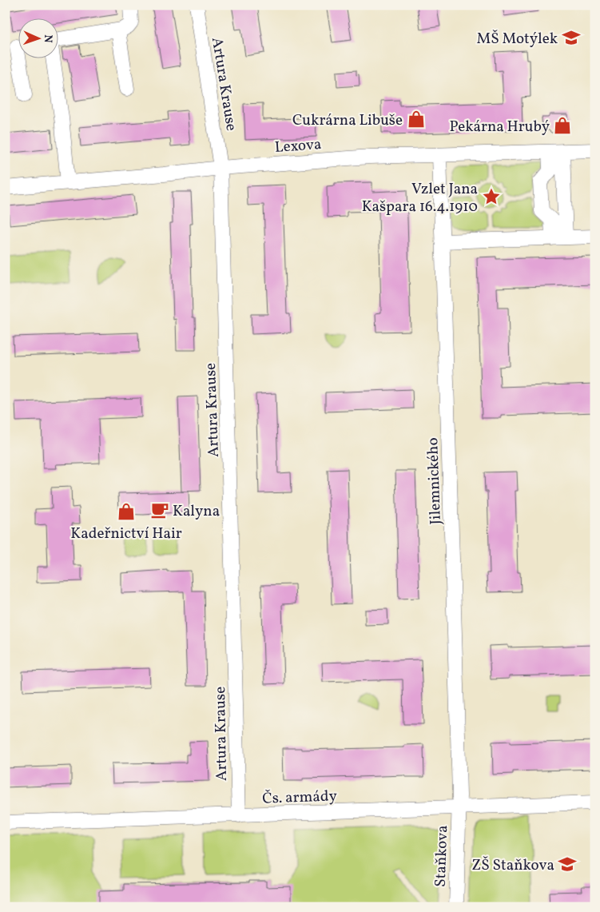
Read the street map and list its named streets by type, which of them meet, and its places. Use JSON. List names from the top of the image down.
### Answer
{
  "streets": {
    "street": [
      "Artura Krause",
      "Lexova",
      "Jilemnického",
      "Čs. armády",
      "Staňkova"
    ]
  },
  "crossings": [
    ["Artura Krause", "Lexova"],
    ["Artura Krause", "Čs. armády"],
    ["Lexova", "Jilemnického"],
    ["Jilemnického", "Čs. armády"],
    ["Jilemnického", "Staňkova"],
    ["Čs. armády", "Staňkova"]
  ],
  "places": {
    "school or university": ["MŠ Motýlek", "ZŠ Staňkova"],
    "shop": ["Cukrárna Libuše", "Pekárna Hrubý", "Kadeřnictví Hair"],
    "place": ["Vzlet Jana Kašpara 16.4.1910"],
    "cafe": ["Kalyna"]
  },
  "north": "right"
}
